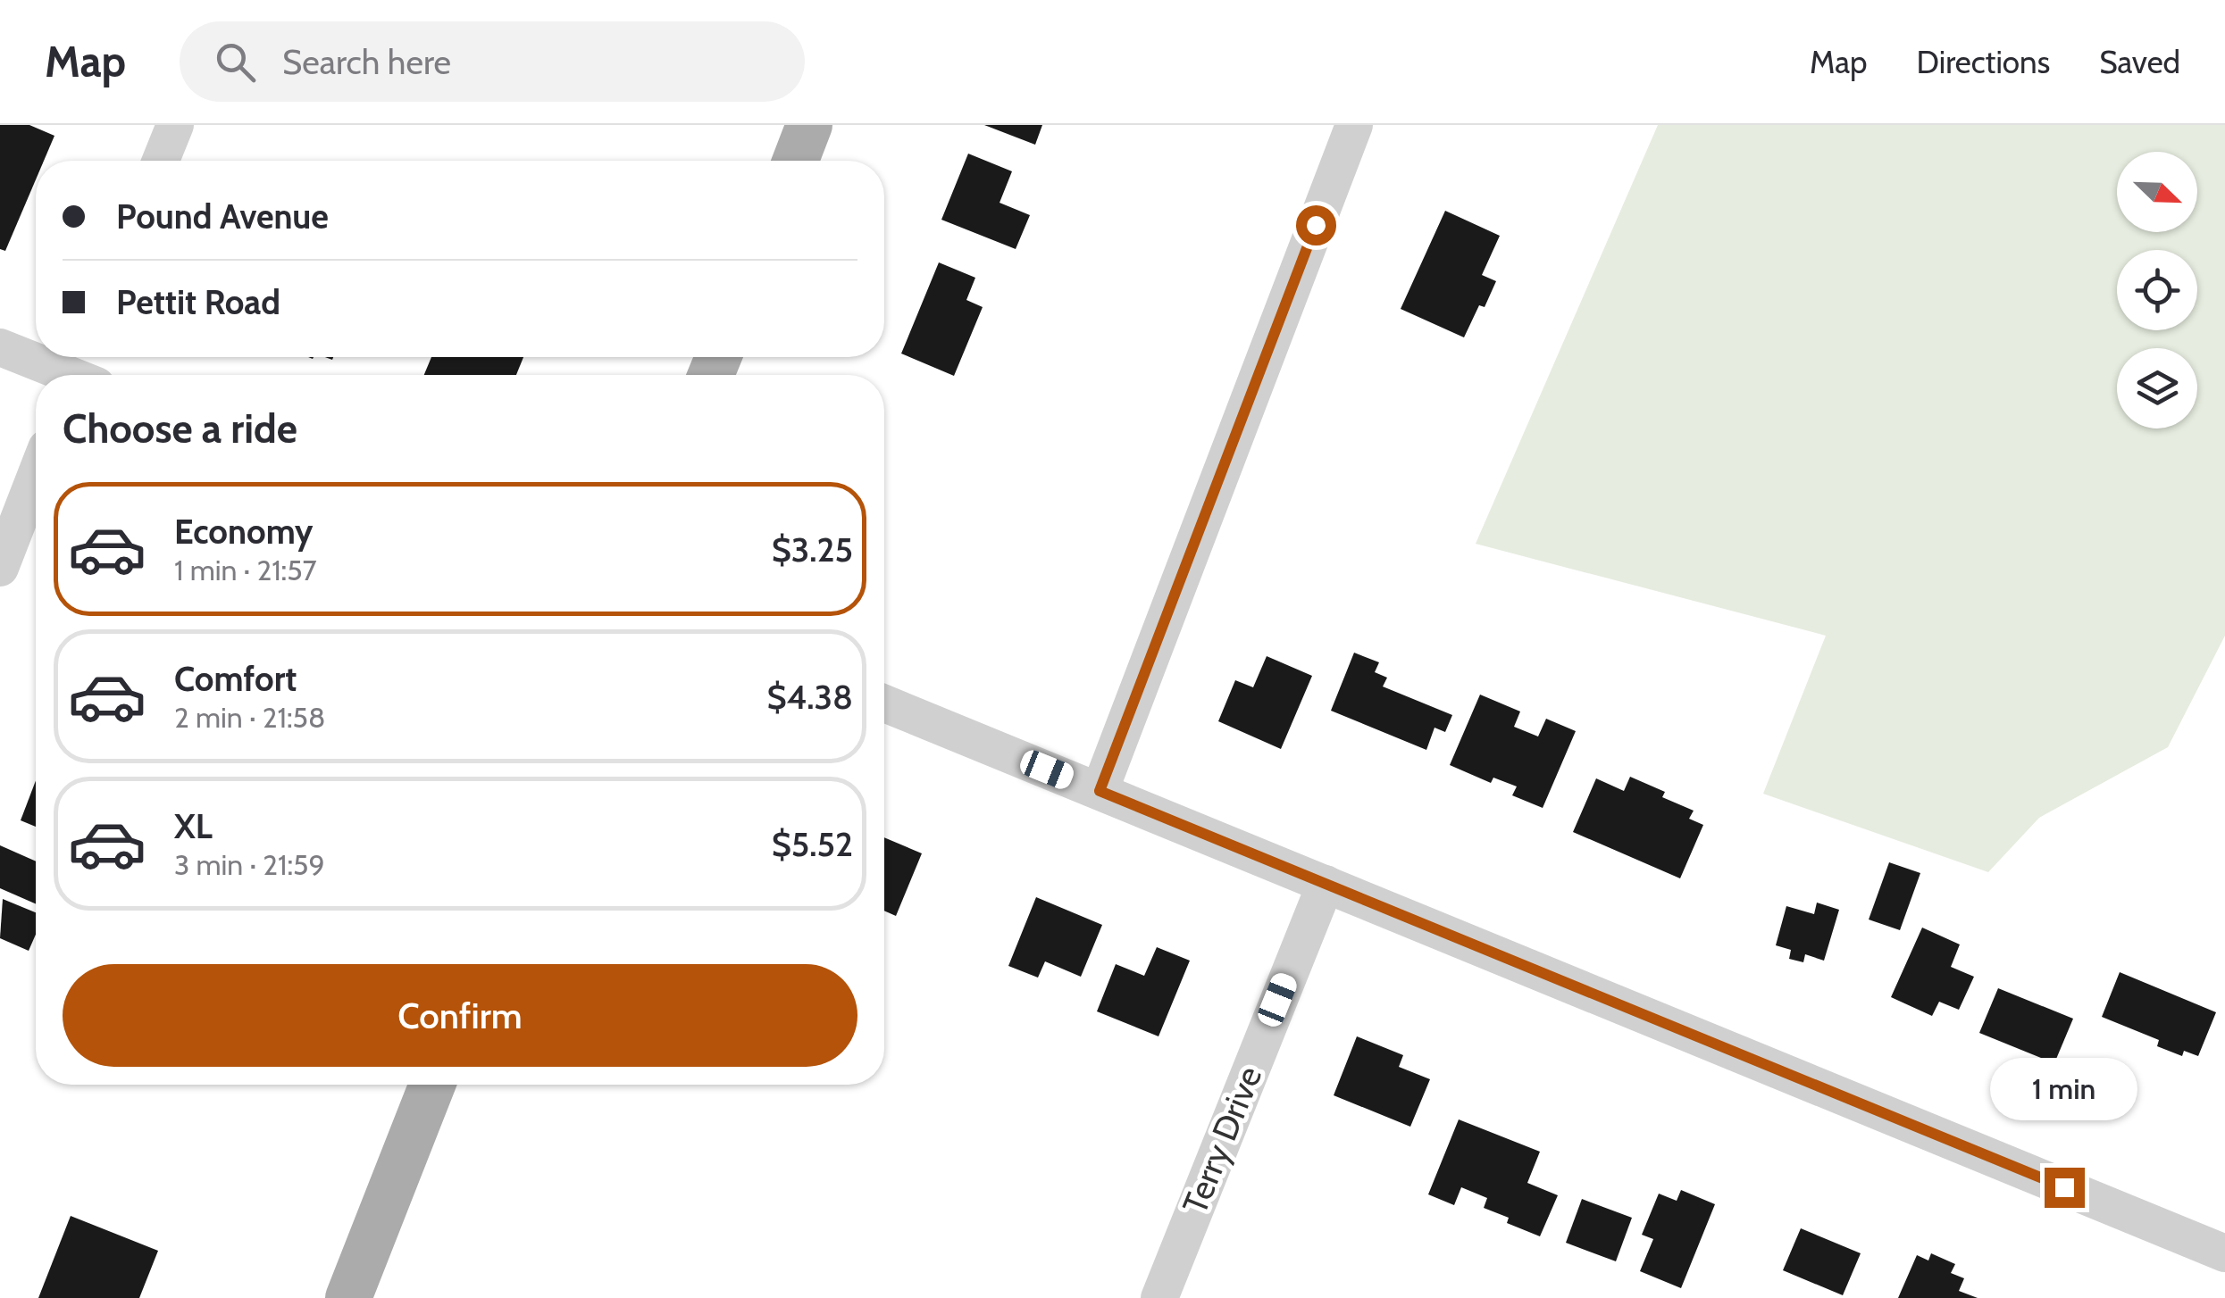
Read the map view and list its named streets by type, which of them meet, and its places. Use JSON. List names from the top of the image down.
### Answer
{
  "streets": {
    "street": ["Terry Drive"]
  },
  "north": "bottom right",
  "page": {
    "header": "Map",
    "search": "Search here",
    "nav": ["Map", "Directions", "Saved"],
    "banner": ["Pound Avenue", "Pettit Road"],
    "heading": "Choose a ride",
    "list": [
      {
        "name": "Economy",
        "note": "1 min · 21:57",
        "value": "$3.25"
      },
      {
        "name": "Comfort",
        "note": "2 min · 21:58",
        "value": "$4.38"
      },
      {
        "name": "XL",
        "note": "3 min · 21:59",
        "value": "$5.52"
      }
    ],
    "buttons": "Confirm",
    "bubble": "1 min"
  }
}
